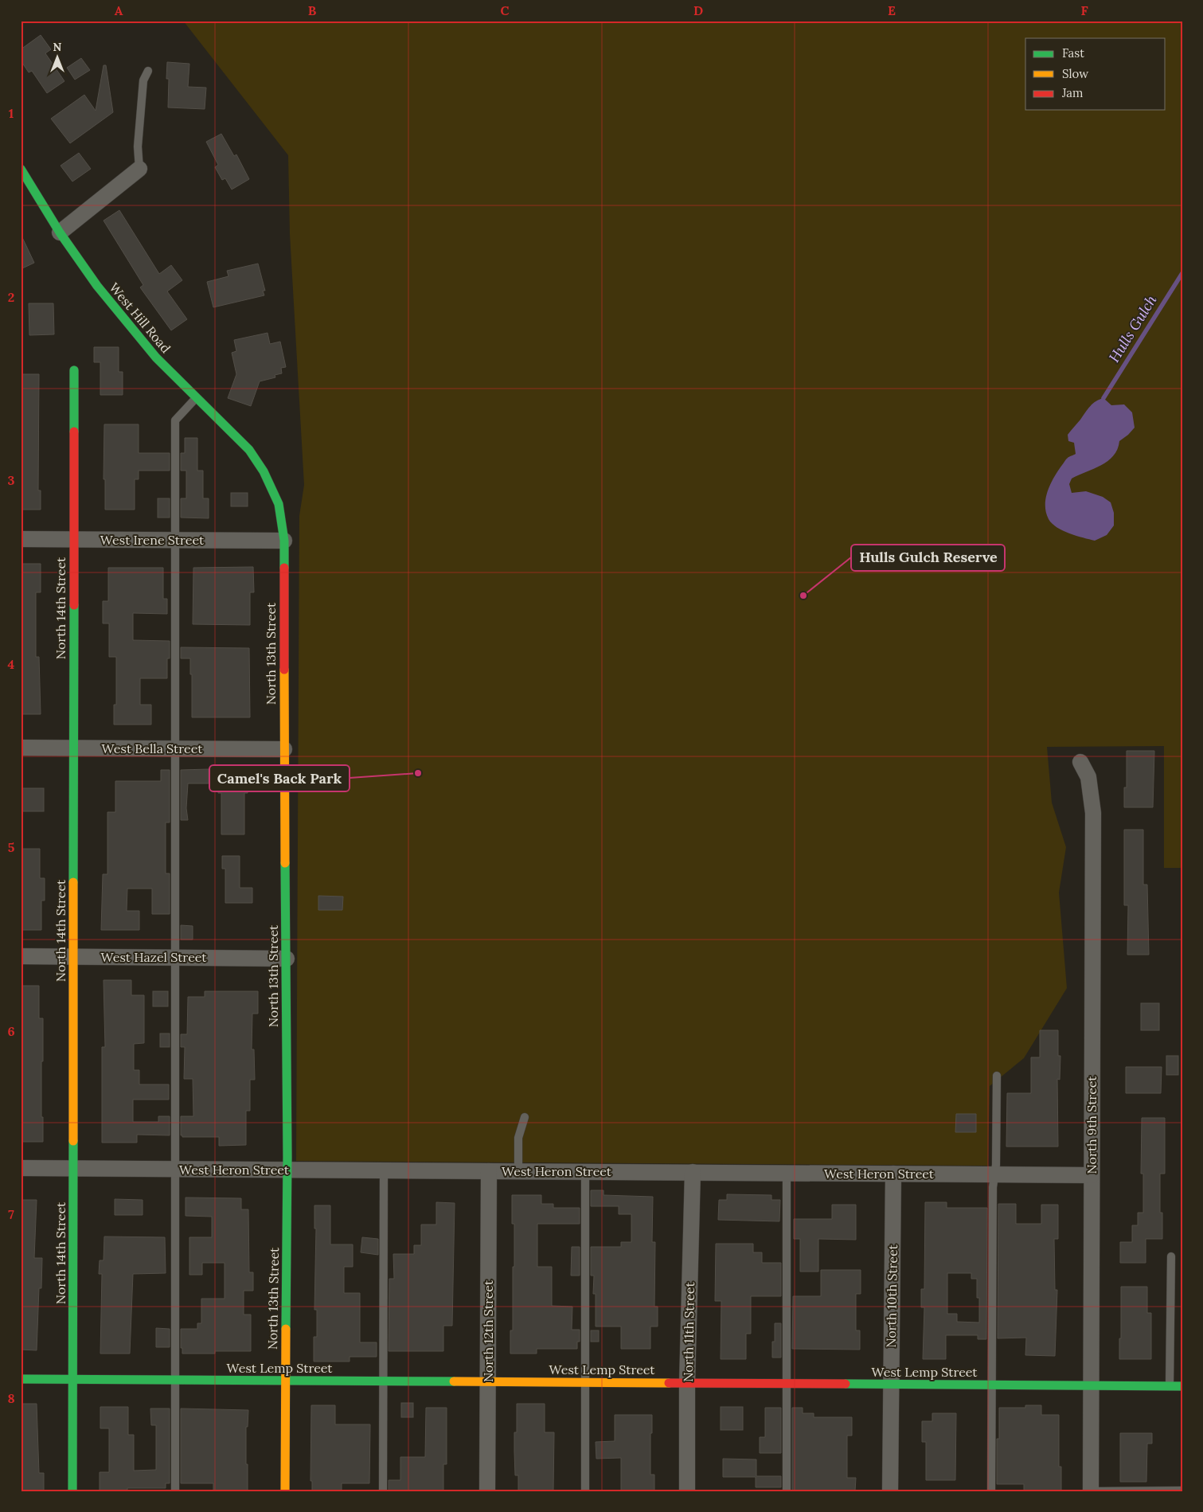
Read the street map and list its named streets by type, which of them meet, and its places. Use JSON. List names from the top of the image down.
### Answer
{
  "streets": {
    "street": [
      "West Hill Road",
      "West Irene Street",
      "North 14th Street",
      "North 13th Street",
      "West Bella Street",
      "West Hazel Street",
      "North 9th Street",
      "West Heron Street",
      "North 10th Street",
      "North 12th Street",
      "North 11th Street",
      "West Lemp Street"
    ]
  },
  "crossings": [
    ["West Hill Road", "North 13th Street"],
    ["West Irene Street", "North 14th Street"],
    ["West Irene Street", "North 13th Street"],
    ["North 14th Street", "West Bella Street"],
    ["North 14th Street", "West Hazel Street"],
    ["North 14th Street", "West Heron Street"],
    ["North 14th Street", "West Lemp Street"],
    ["North 13th Street", "West Bella Street"],
    ["North 13th Street", "West Hazel Street"],
    ["North 13th Street", "West Heron Street"],
    ["North 13th Street", "West Lemp Street"],
    ["North 9th Street", "West Heron Street"],
    ["North 9th Street", "West Lemp Street"],
    ["West Heron Street", "North 10th Street"],
    ["West Heron Street", "North 12th Street"],
    ["West Heron Street", "North 11th Street"],
    ["North 10th Street", "West Lemp Street"],
    ["North 12th Street", "West Lemp Street"],
    ["North 11th Street", "West Lemp Street"]
  ],
  "water": ["Hulls Gulch"],
  "places": ["Hulls Gulch Reserve", "Camel's Back Park"],
  "legend": ["Fast", "Slow", "Jam"],
  "north": "top",
  "grid": {
    "columns": [
      "A",
      "B",
      "C",
      "D",
      "E",
      "F"
    ],
    "rows": [
      "1",
      "2",
      "3",
      "4",
      "5",
      "6",
      "7",
      "8"
    ]
  }
}
